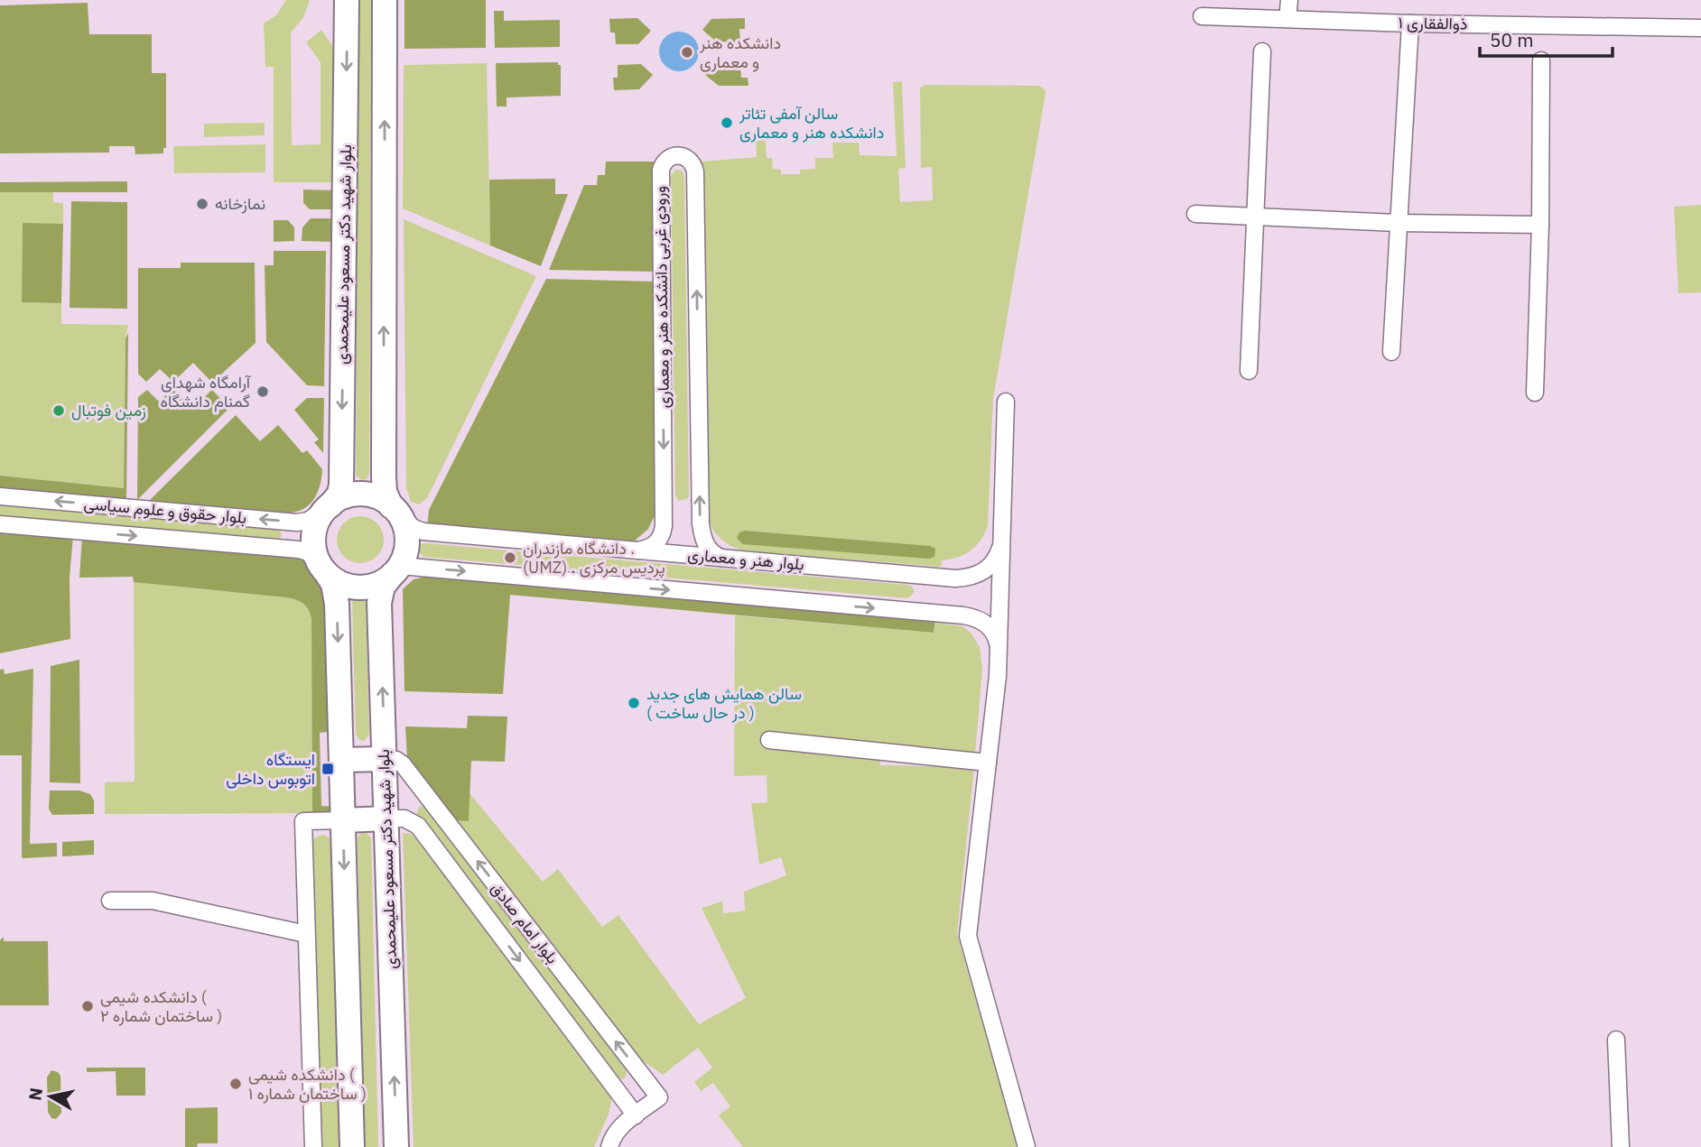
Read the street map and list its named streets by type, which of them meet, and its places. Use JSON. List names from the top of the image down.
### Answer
{
  "streets": {
    "main road": ["بلوار شهید دکتر مسعود علیمحمدی"],
    "street": [
      "ذوالفقاری ۱",
      "ورودی غربی دانشکده هنر و معماری",
      "بلوار حقوق و علوم سیاسی",
      "بلوار هنر و معماری",
      "بلوار امام صادق"
    ]
  },
  "crossings": [
    ["بلوار شهید دکتر مسعود علیمحمدی", "بلوار حقوق و علوم سیاسی"],
    ["بلوار شهید دکتر مسعود علیمحمدی", "بلوار هنر و معماری"],
    ["بلوار شهید دکتر مسعود علیمحمدی", "بلوار امام صادق"],
    ["ورودی غربی دانشکده هنر و معماری", "بلوار هنر و معماری"],
    ["بلوار حقوق و علوم سیاسی", "بلوار هنر و معماری"]
  ],
  "places": {
    "other": [
      "دانشکده هنر و معماری",
      "سالن آمفی تئاتر دانشکده هنر و معماری",
      "نمازخانه",
      "آرامگاه شهدای گمنام دانشگاه",
      "زمین فوتبال",
      "دانشگاه مازندران . (UMZ) . پردیس مرکزی",
      "سالن همایش های جدید ( در حال ساخت )",
      "دانشکده شیمی ( ساختمان شماره ۲ )",
      "دانشکده شیمی ( ساختمان شماره ۱ )"
    ],
    "transit": ["ایستگاه اتوبوس داخلی"]
  },
  "scale_bar": "50 m",
  "north": "left"
}
